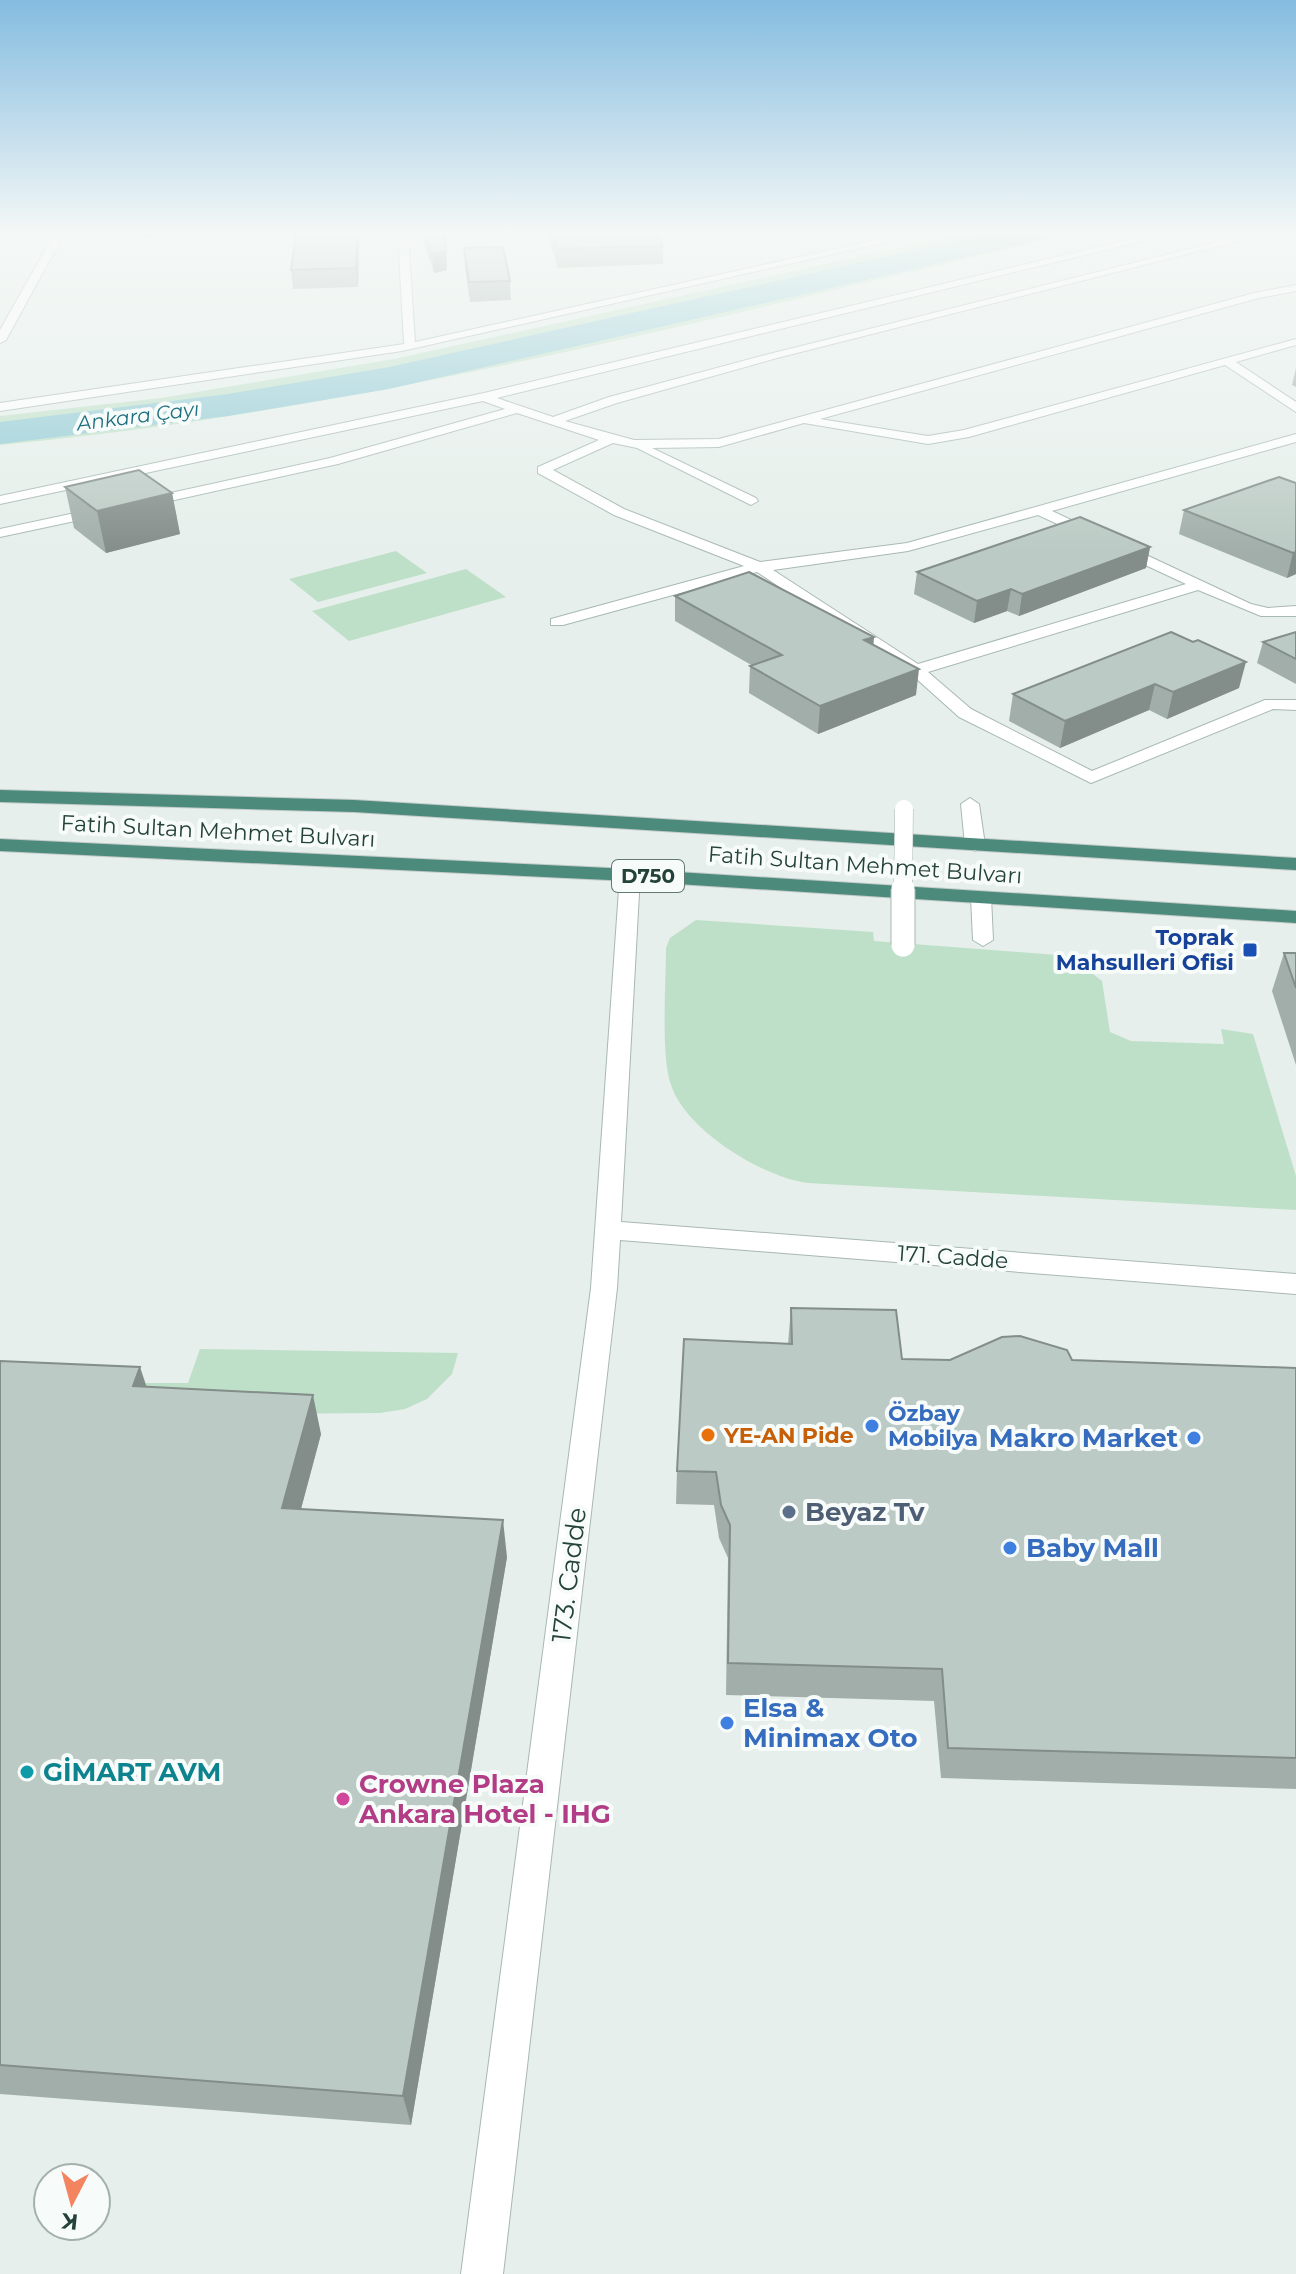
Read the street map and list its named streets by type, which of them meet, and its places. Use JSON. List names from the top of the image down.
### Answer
{
  "streets": {
    "highway": ["Fatih Sultan Mehmet Bulvarı", "D750"],
    "street": ["171. Cadde", "173. Cadde"]
  },
  "crossings": [
    ["Fatih Sultan Mehmet Bulvarı", "173. Cadde"],
    ["171. Cadde", "173. Cadde"]
  ],
  "water": ["Ankara Çayı"],
  "places": {
    "transit": ["Toprak Mahsulleri Ofisi"],
    "other": [
      "Özbay Mobilya",
      "YE-AN Pide",
      "Makro Market",
      "Beyaz Tv",
      "Baby Mall",
      "Elsa & Minimax Oto",
      "GİMART AVM",
      "Crowne Plaza Ankara Hotel - IHG"
    ]
  },
  "north": "bottom"
}
